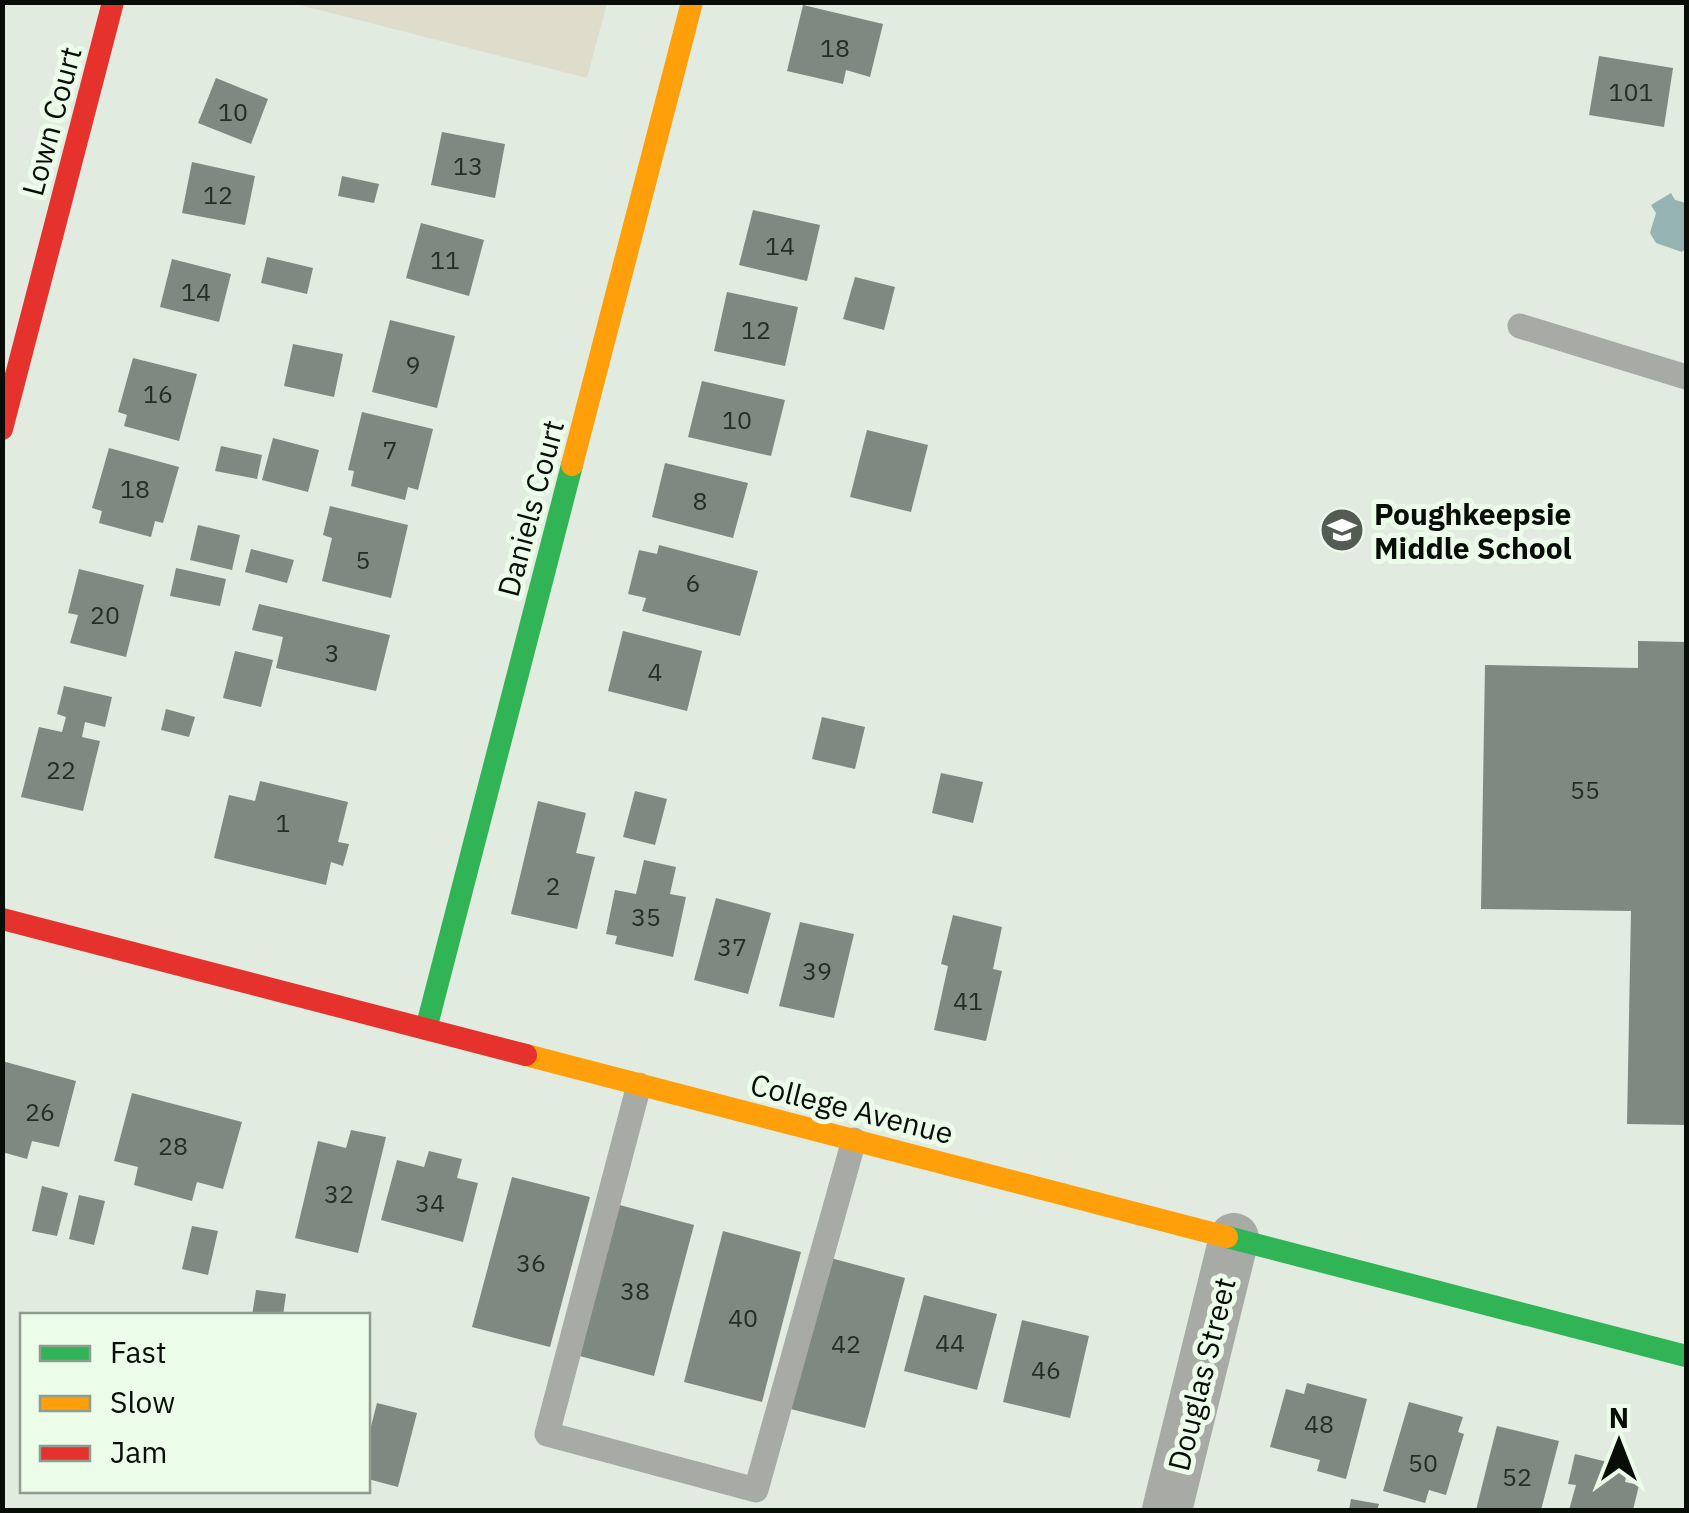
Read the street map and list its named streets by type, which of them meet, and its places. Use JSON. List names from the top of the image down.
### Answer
{
  "streets": {
    "street": [
      "Lown Court",
      "Daniels Court",
      "College Avenue",
      "Douglas Street"
    ]
  },
  "crossings": [
    ["Daniels Court", "College Avenue"],
    ["College Avenue", "Douglas Street"]
  ],
  "places": {
    "school or university": ["Poughkeepsie Middle School"]
  },
  "house_numbers": [
    "18",
    "101",
    "10",
    "13",
    "12",
    "14",
    "11",
    "14",
    "12",
    "9",
    "16",
    "10",
    "7",
    "18",
    "8",
    "5",
    "6",
    "20",
    "3",
    "4",
    "22",
    "55",
    "1",
    "2",
    "35",
    "37",
    "39",
    "41",
    "26",
    "28",
    "32",
    "34",
    "36",
    "38",
    "40",
    "44",
    "42",
    "46",
    "48",
    "50",
    "52"
  ],
  "legend": ["Fast", "Slow", "Jam"],
  "north": "top"
}
